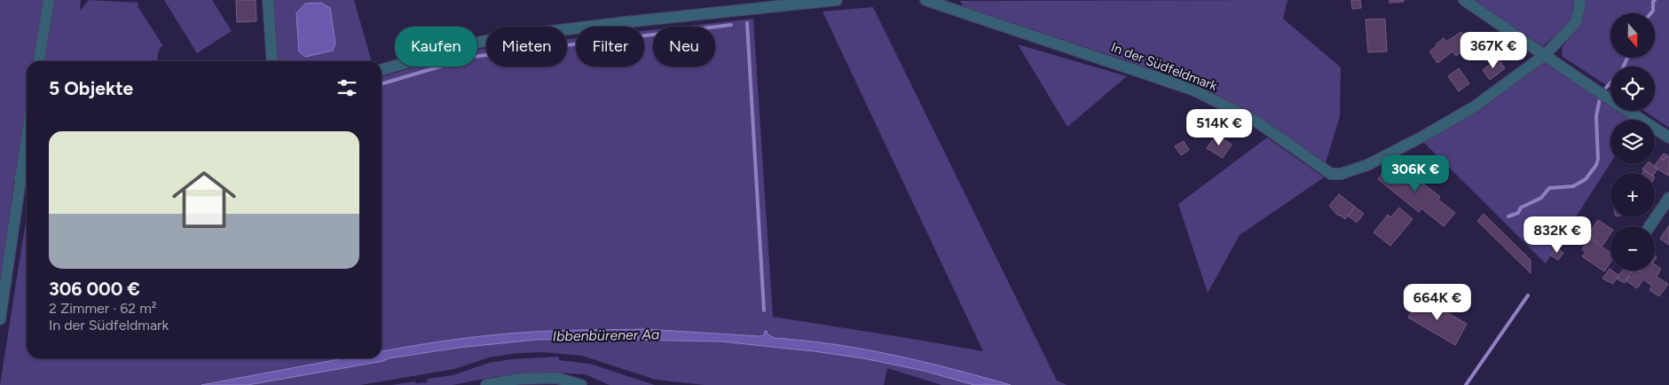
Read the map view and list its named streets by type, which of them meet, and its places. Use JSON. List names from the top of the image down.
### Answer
{
  "streets": {
    "street": ["In der Südfeldmark"]
  },
  "water": ["Ibbenbürener Aa"],
  "north": "bottom",
  "page": {
    "map_buttons": ["+", "−"],
    "chip": [
      "Kaufen",
      "Mieten",
      "Filter",
      "Neu"
    ],
    "price": [
      "367K €",
      "514K €",
      "306K €",
      "832K €",
      "664K €"
    ],
    "heading": "5 Objekte",
    "list": [
      {
        "name": "306 000 €",
        "note": "2 Zimmer · 62 m² · In der Südfeldmark"
      }
    ]
  }
}
